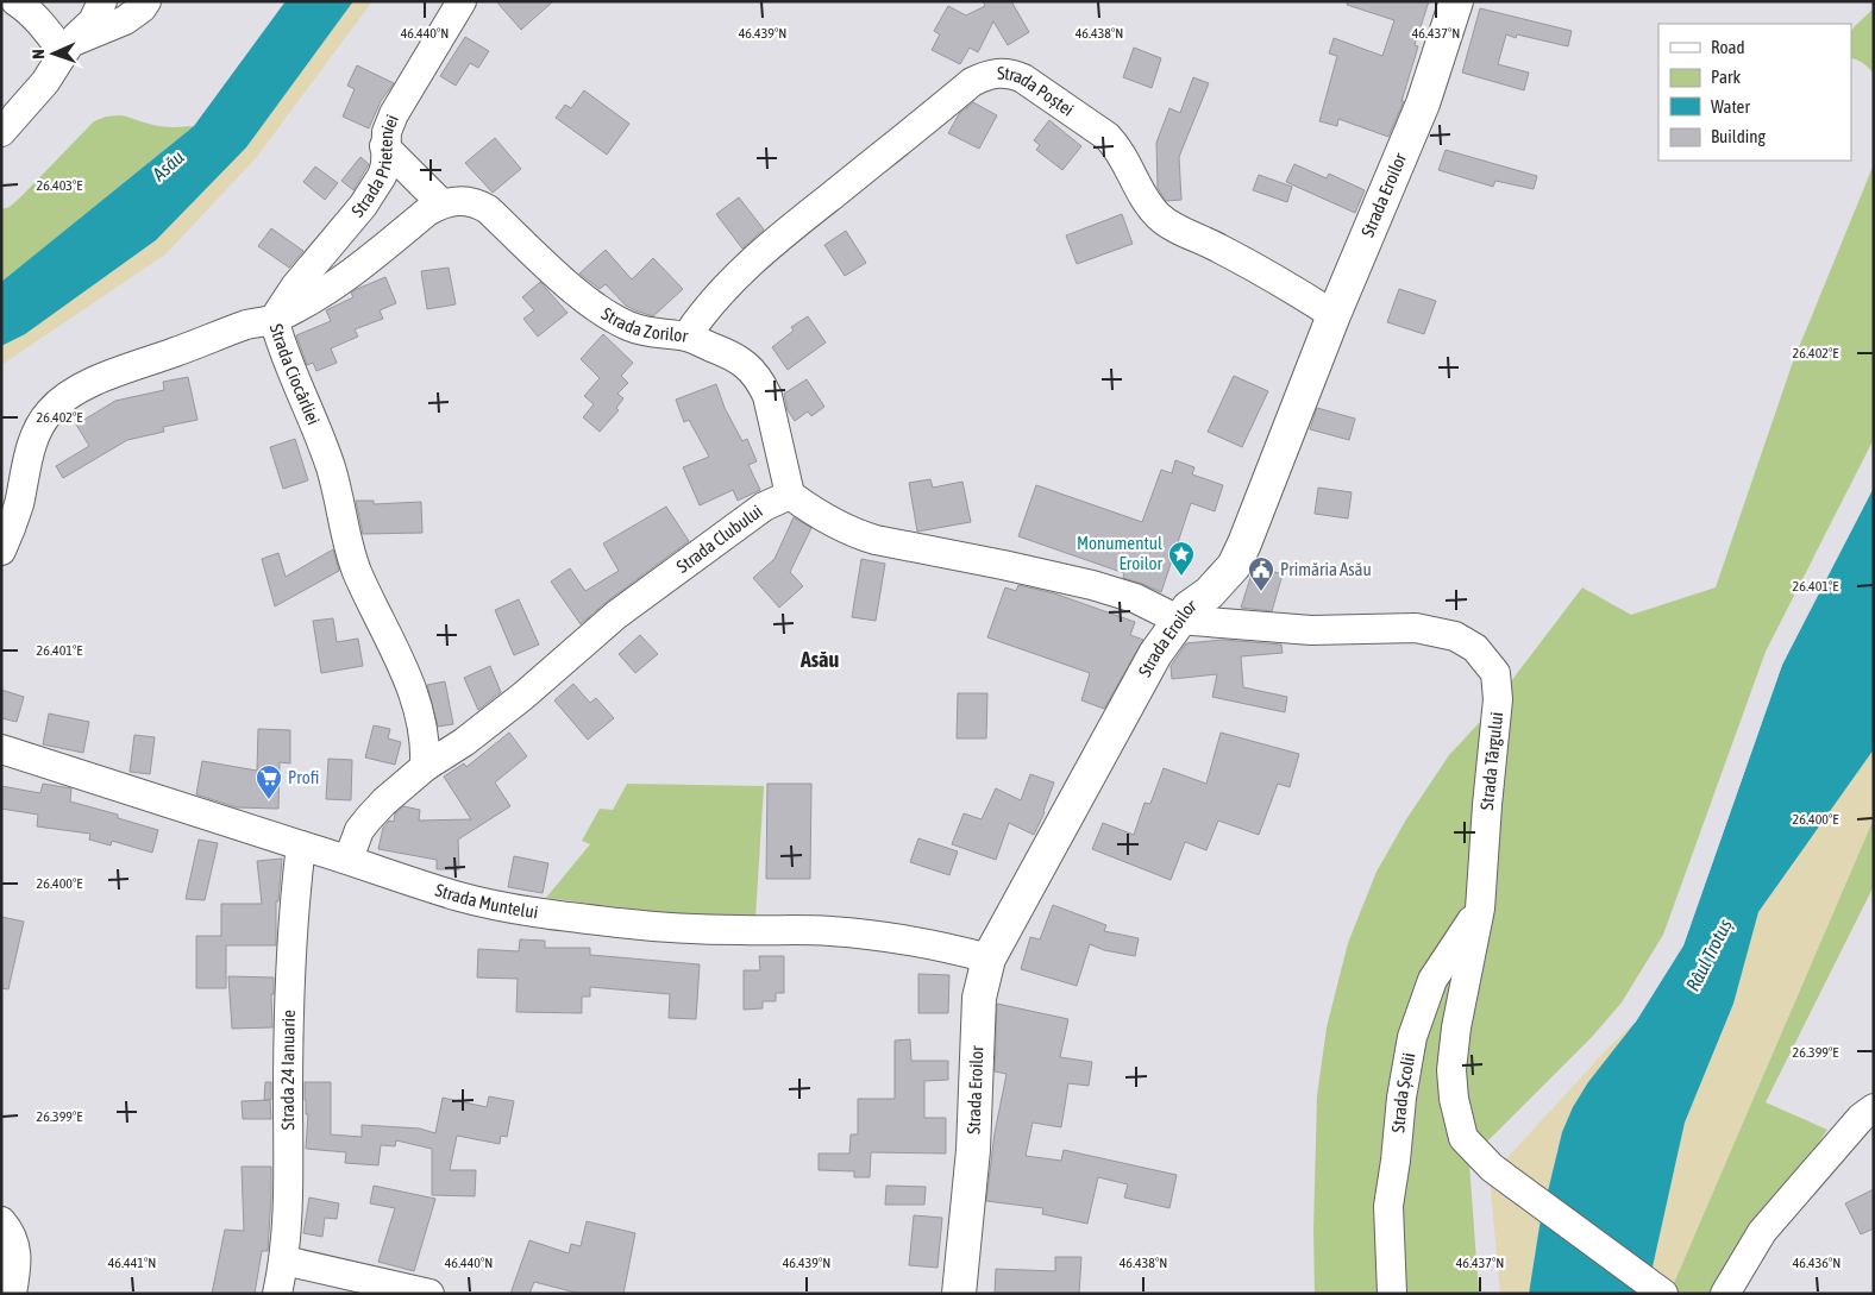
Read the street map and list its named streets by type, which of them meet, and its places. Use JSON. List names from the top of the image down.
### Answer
{
  "streets": {
    "main road": ["Strada Eroilor"],
    "street": [
      "Strada Poștei",
      "Strada Prieteniei",
      "Strada Zorilor",
      "Strada Ciocârliei",
      "Strada Clubului",
      "Strada Târgului",
      "Strada Muntelui",
      "Strada 24 Ianuarie",
      "Strada Școlii"
    ]
  },
  "crossings": [
    ["Strada Poștei", "Strada Eroilor"],
    ["Strada Poștei", "Strada Zorilor"],
    ["Strada Prieteniei", "Strada Ciocârliei"],
    ["Strada Eroilor", "Strada Târgului"],
    ["Strada Eroilor", "Strada Muntelui"],
    ["Strada Zorilor", "Strada Clubului"],
    ["Strada Ciocârliei", "Strada Clubului"],
    ["Strada Clubului", "Strada Muntelui"],
    ["Strada Târgului", "Strada Școlii"],
    ["Strada Muntelui", "Strada 24 Ianuarie"]
  ],
  "districts": ["Asău"],
  "water": ["Asău", "Râul Trotuș"],
  "places": {
    "place": ["Monumentul Eroilor"],
    "public building": ["Primăria Asău"],
    "supermarket": ["Profi"]
  },
  "legend": [
    "Road",
    "Park",
    "Water",
    "Building"
  ],
  "north": "left",
  "coordinates": [
    "46.440°N",
    "46.439°N",
    "46.438°N",
    "46.437°N",
    "26.403°E",
    "26.402°E",
    "26.401°E",
    "26.400°E",
    "26.399°E",
    "46.441°N",
    "46.436°N"
  ]
}
